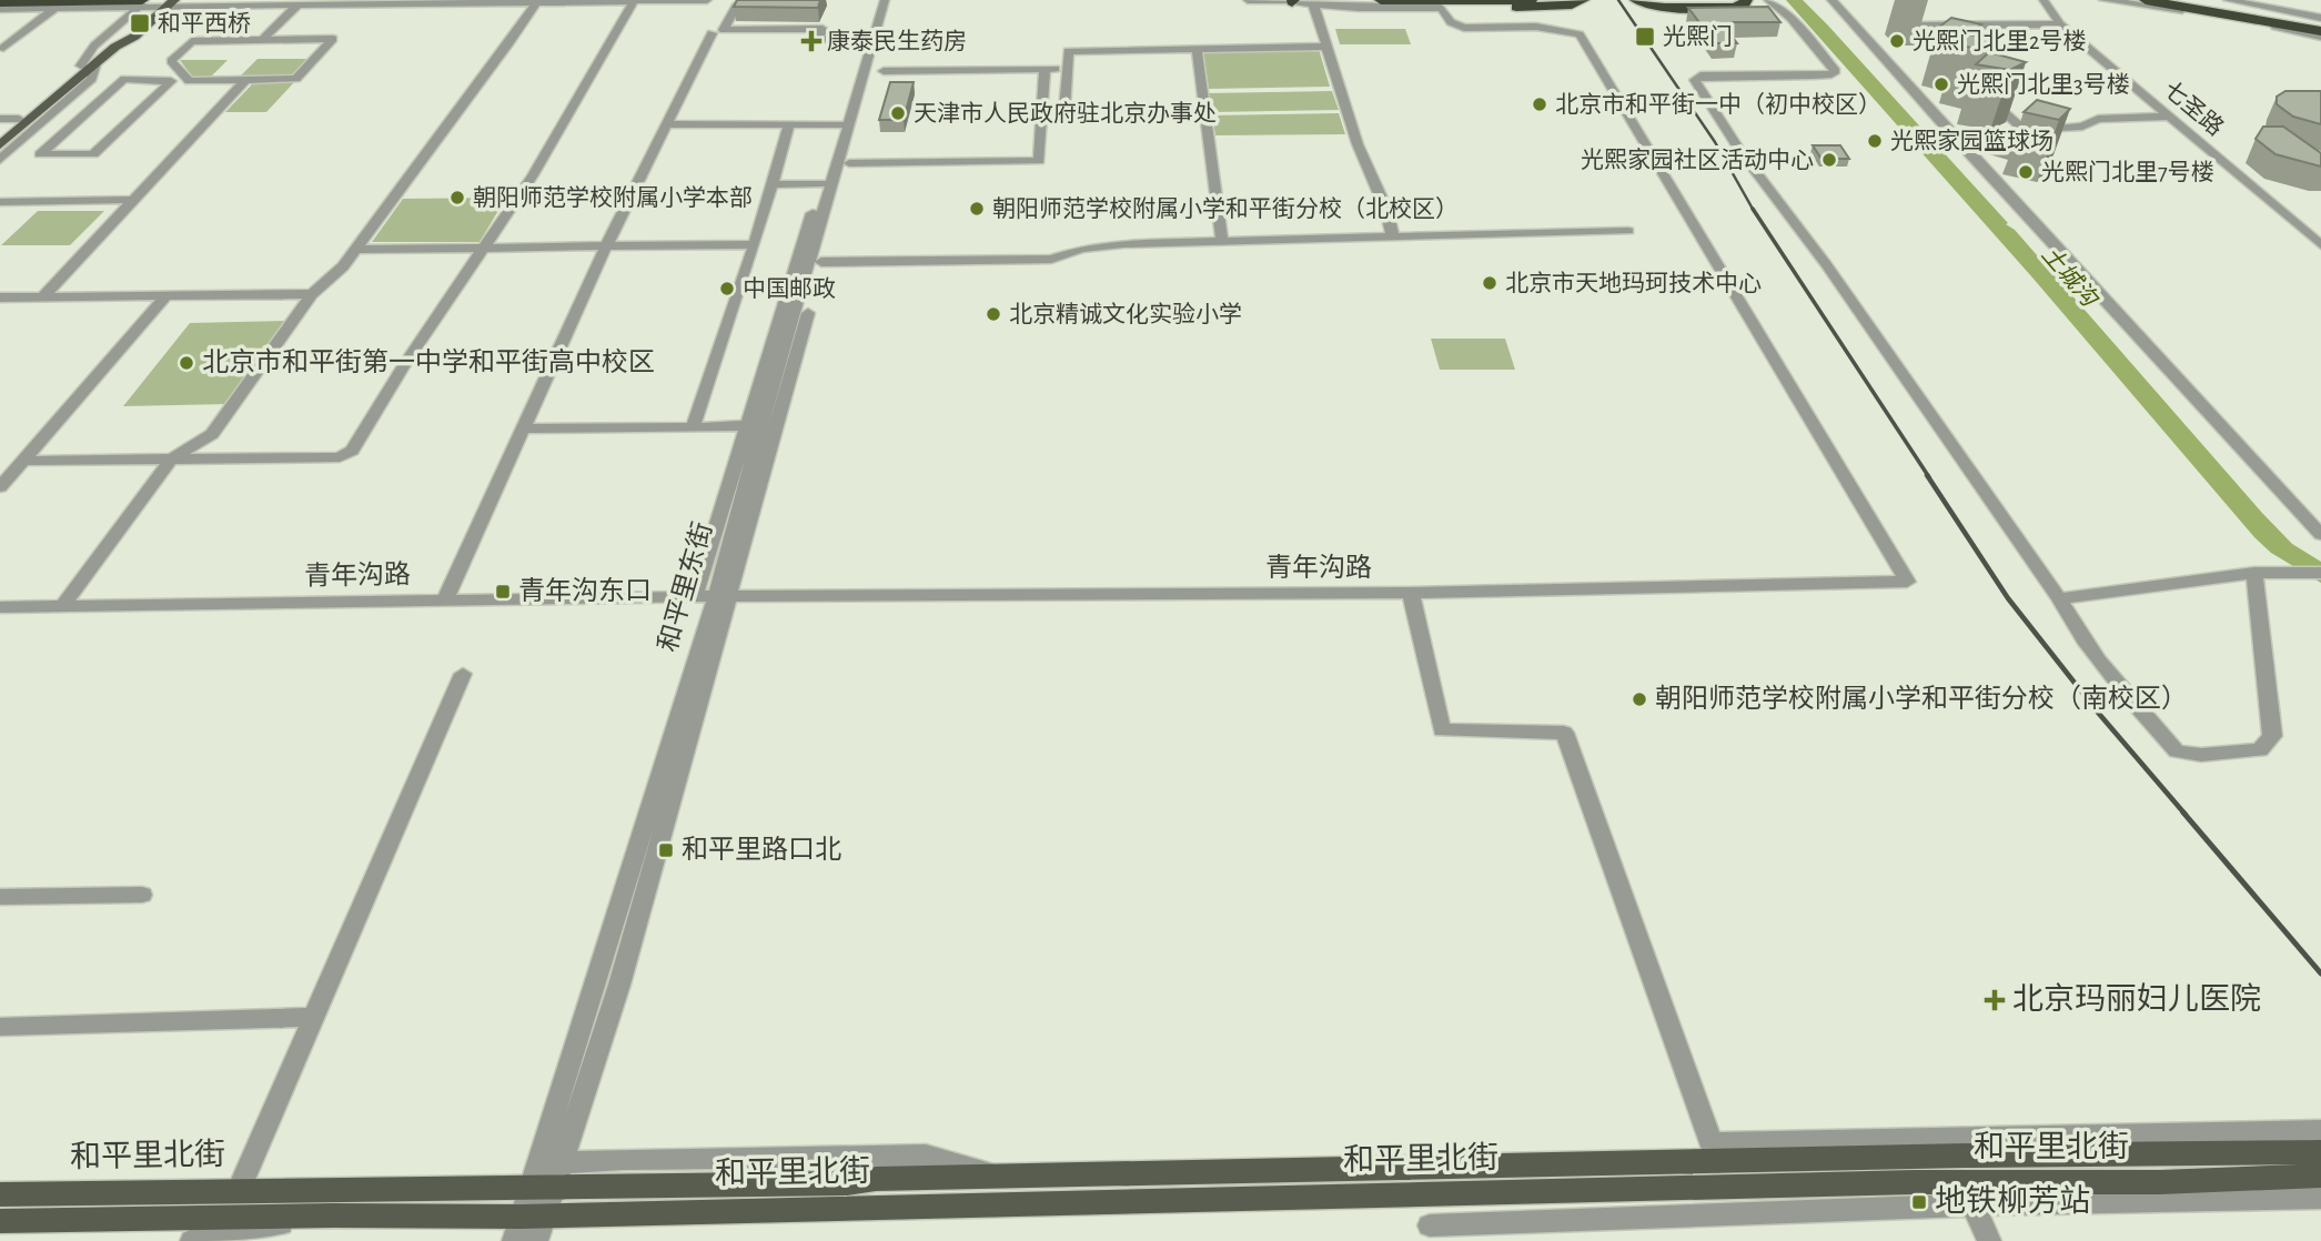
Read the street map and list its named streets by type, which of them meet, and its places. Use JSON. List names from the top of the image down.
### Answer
{
  "streets": {
    "main road": ["和平里北街"],
    "street": ["七圣路", "青年沟路", "和平里东街"]
  },
  "crossings": [
    ["青年沟路", "和平里东街"],
    ["和平里东街", "和平里北街"]
  ],
  "water": ["土城沟"],
  "places": {
    "transit": [
      "和平西桥",
      "光熙门",
      "青年沟东口",
      "和平里路口北",
      "地铁柳芳站"
    ],
    "health": ["康泰民生药房", "北京玛丽妇儿医院"],
    "other": [
      "光熙门北里2号楼",
      "光熙门北里3号楼",
      "北京市和平街一中（初中校区）",
      "天津市人民政府驻北京办事处",
      "光熙家园篮球场",
      "光熙家园社区活动中心",
      "光熙门北里7号楼",
      "朝阳师范学校附属小学本部",
      "朝阳师范学校附属小学和平街分校（北校区）",
      "北京市天地玛珂技术中心",
      "中国邮政",
      "北京精诚文化实验小学",
      "北京市和平街第一中学和平街高中校区",
      "朝阳师范学校附属小学和平街分校（南校区）"
    ]
  }
}
